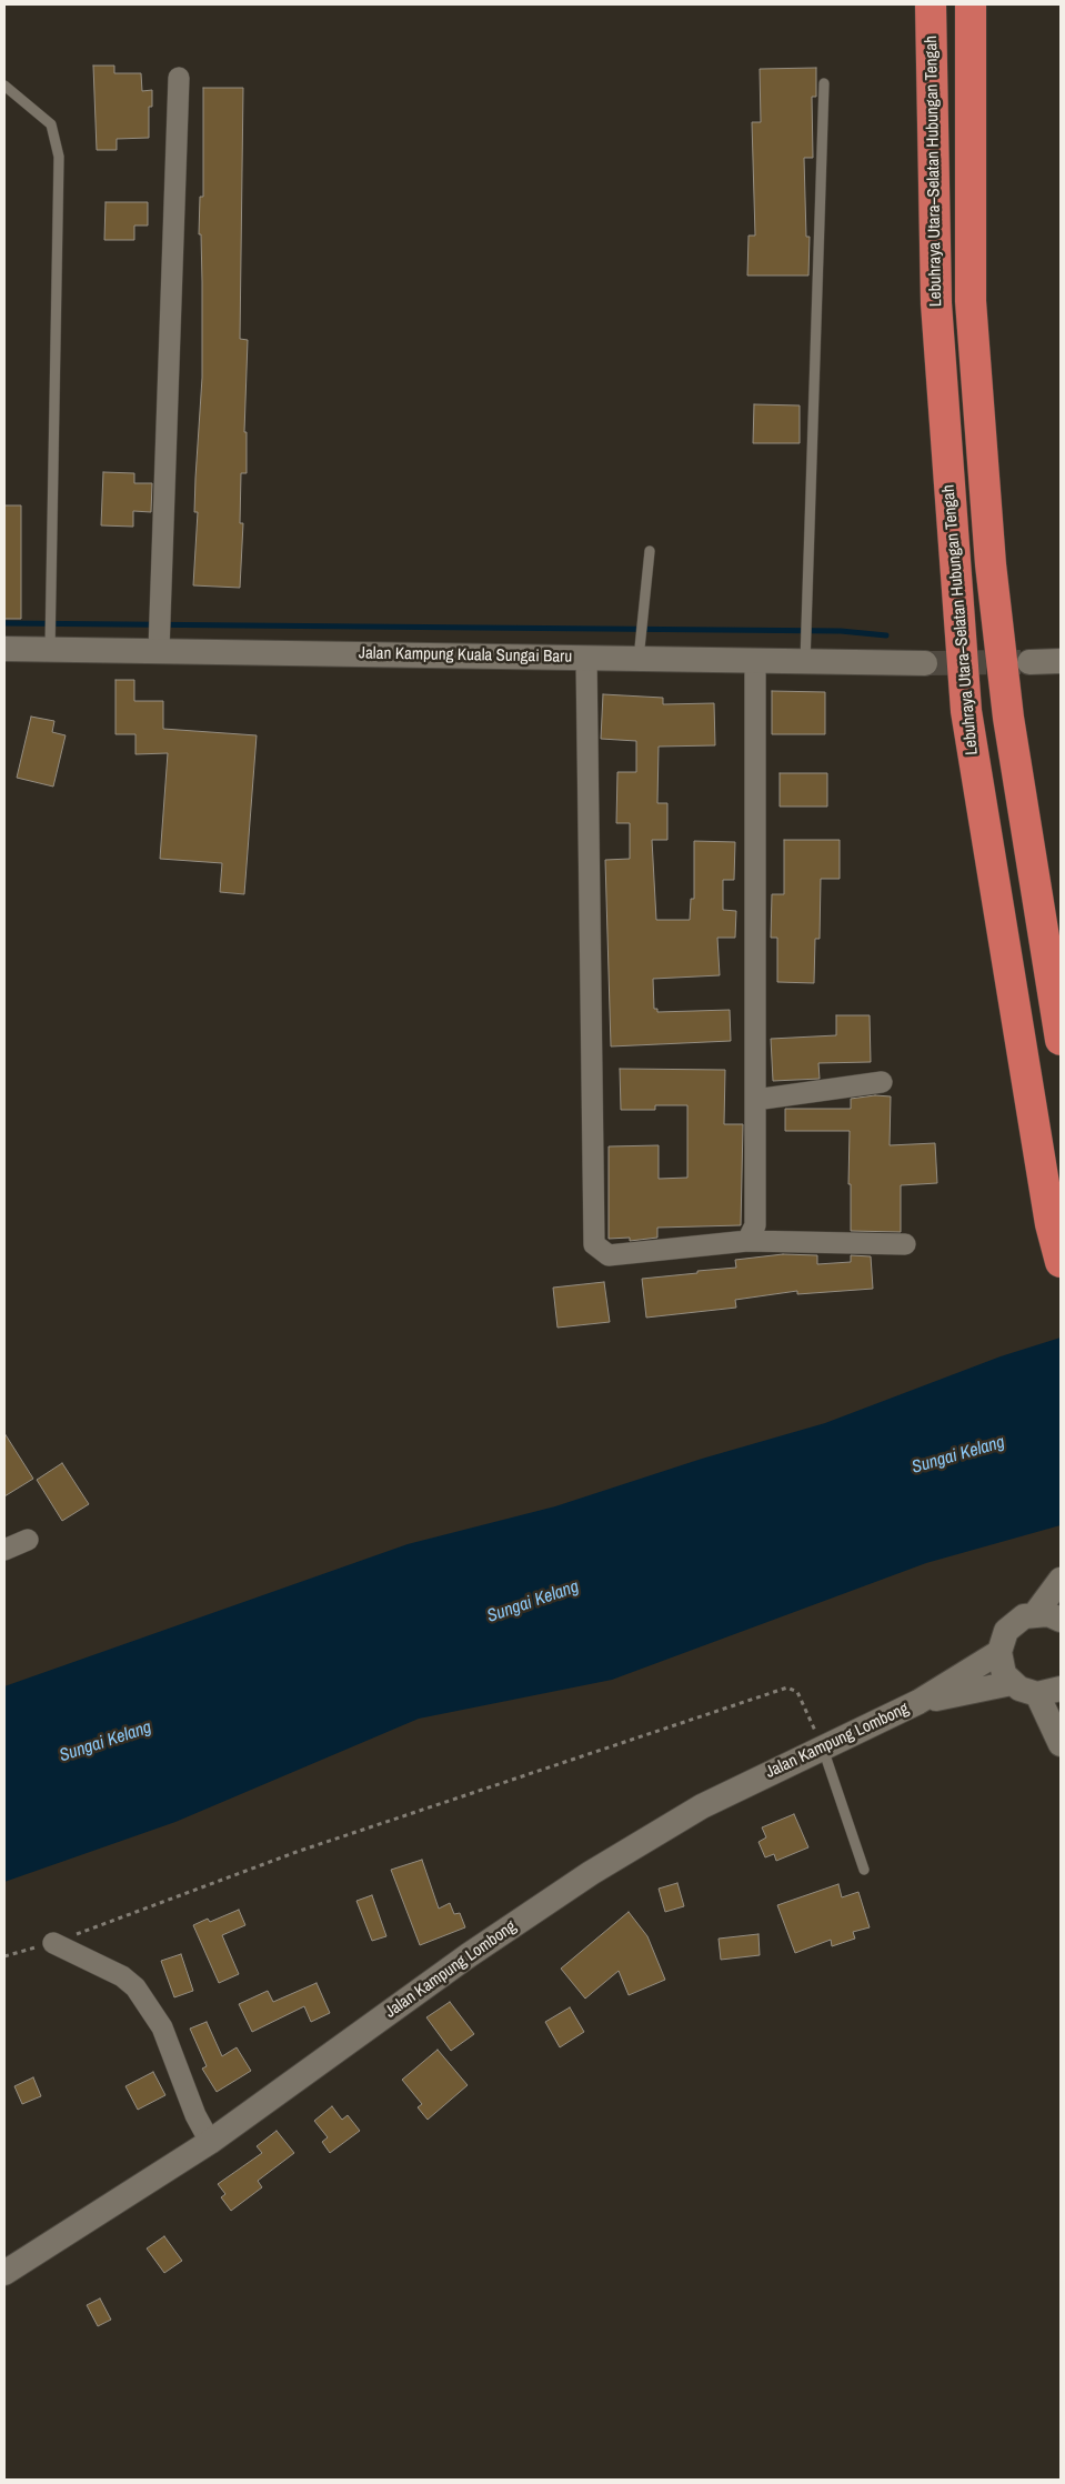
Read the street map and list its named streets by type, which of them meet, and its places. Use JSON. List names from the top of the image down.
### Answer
{
  "streets": {
    "highway": ["Lebuhraya Utara–Selatan Hubungan Tengah"],
    "street": ["Jalan Kampung Kuala Sungai Baru", "Jalan Kampung Lombong"]
  },
  "water": ["Sungai Kelang"]
}
